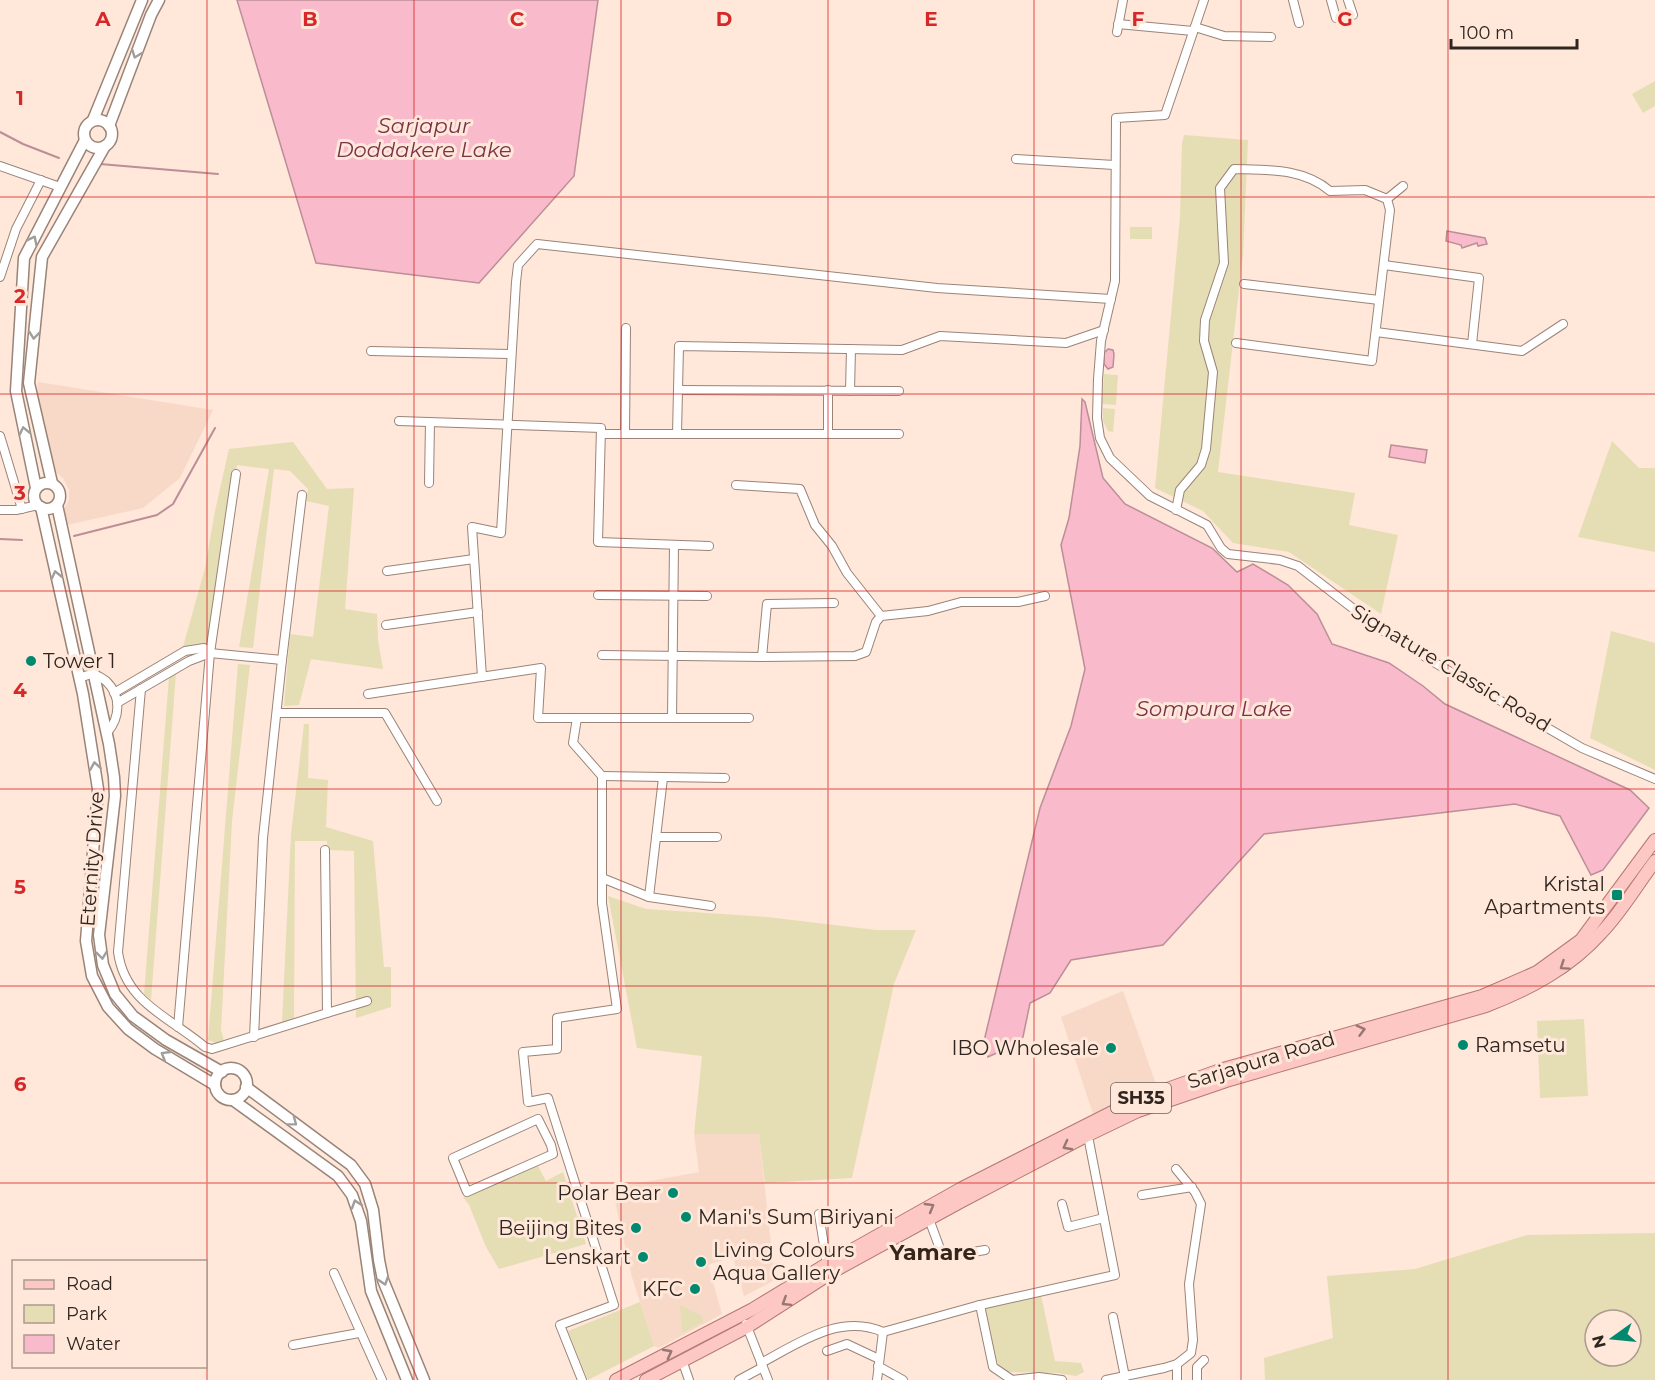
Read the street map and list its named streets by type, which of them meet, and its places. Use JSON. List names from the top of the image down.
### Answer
{
  "streets": {
    "main road": ["Sarjapura Road", "SH35"],
    "street": ["Signature Classic Road", "Eternity Drive"]
  },
  "districts": ["Yamare"],
  "water": ["Sarjapur Doddakere Lake", "Sompura Lake"],
  "places": {
    "other": [
      "Tower 1",
      "Ramsetu",
      "IBO Wholesale",
      "Polar Bear",
      "Mani's Sum Biriyani",
      "Beijing Bites",
      "Lenskart",
      "Living Colours Aqua Gallery",
      "KFC"
    ],
    "transit": ["Kristal Apartments"]
  },
  "legend": ["Road", "Park", "Water"],
  "scale_bar": "100 m",
  "north": "left",
  "grid": {
    "columns": [
      "A",
      "B",
      "C",
      "D",
      "E",
      "F",
      "G"
    ],
    "rows": [
      "1",
      "2",
      "3",
      "4",
      "5",
      "6"
    ]
  }
}
